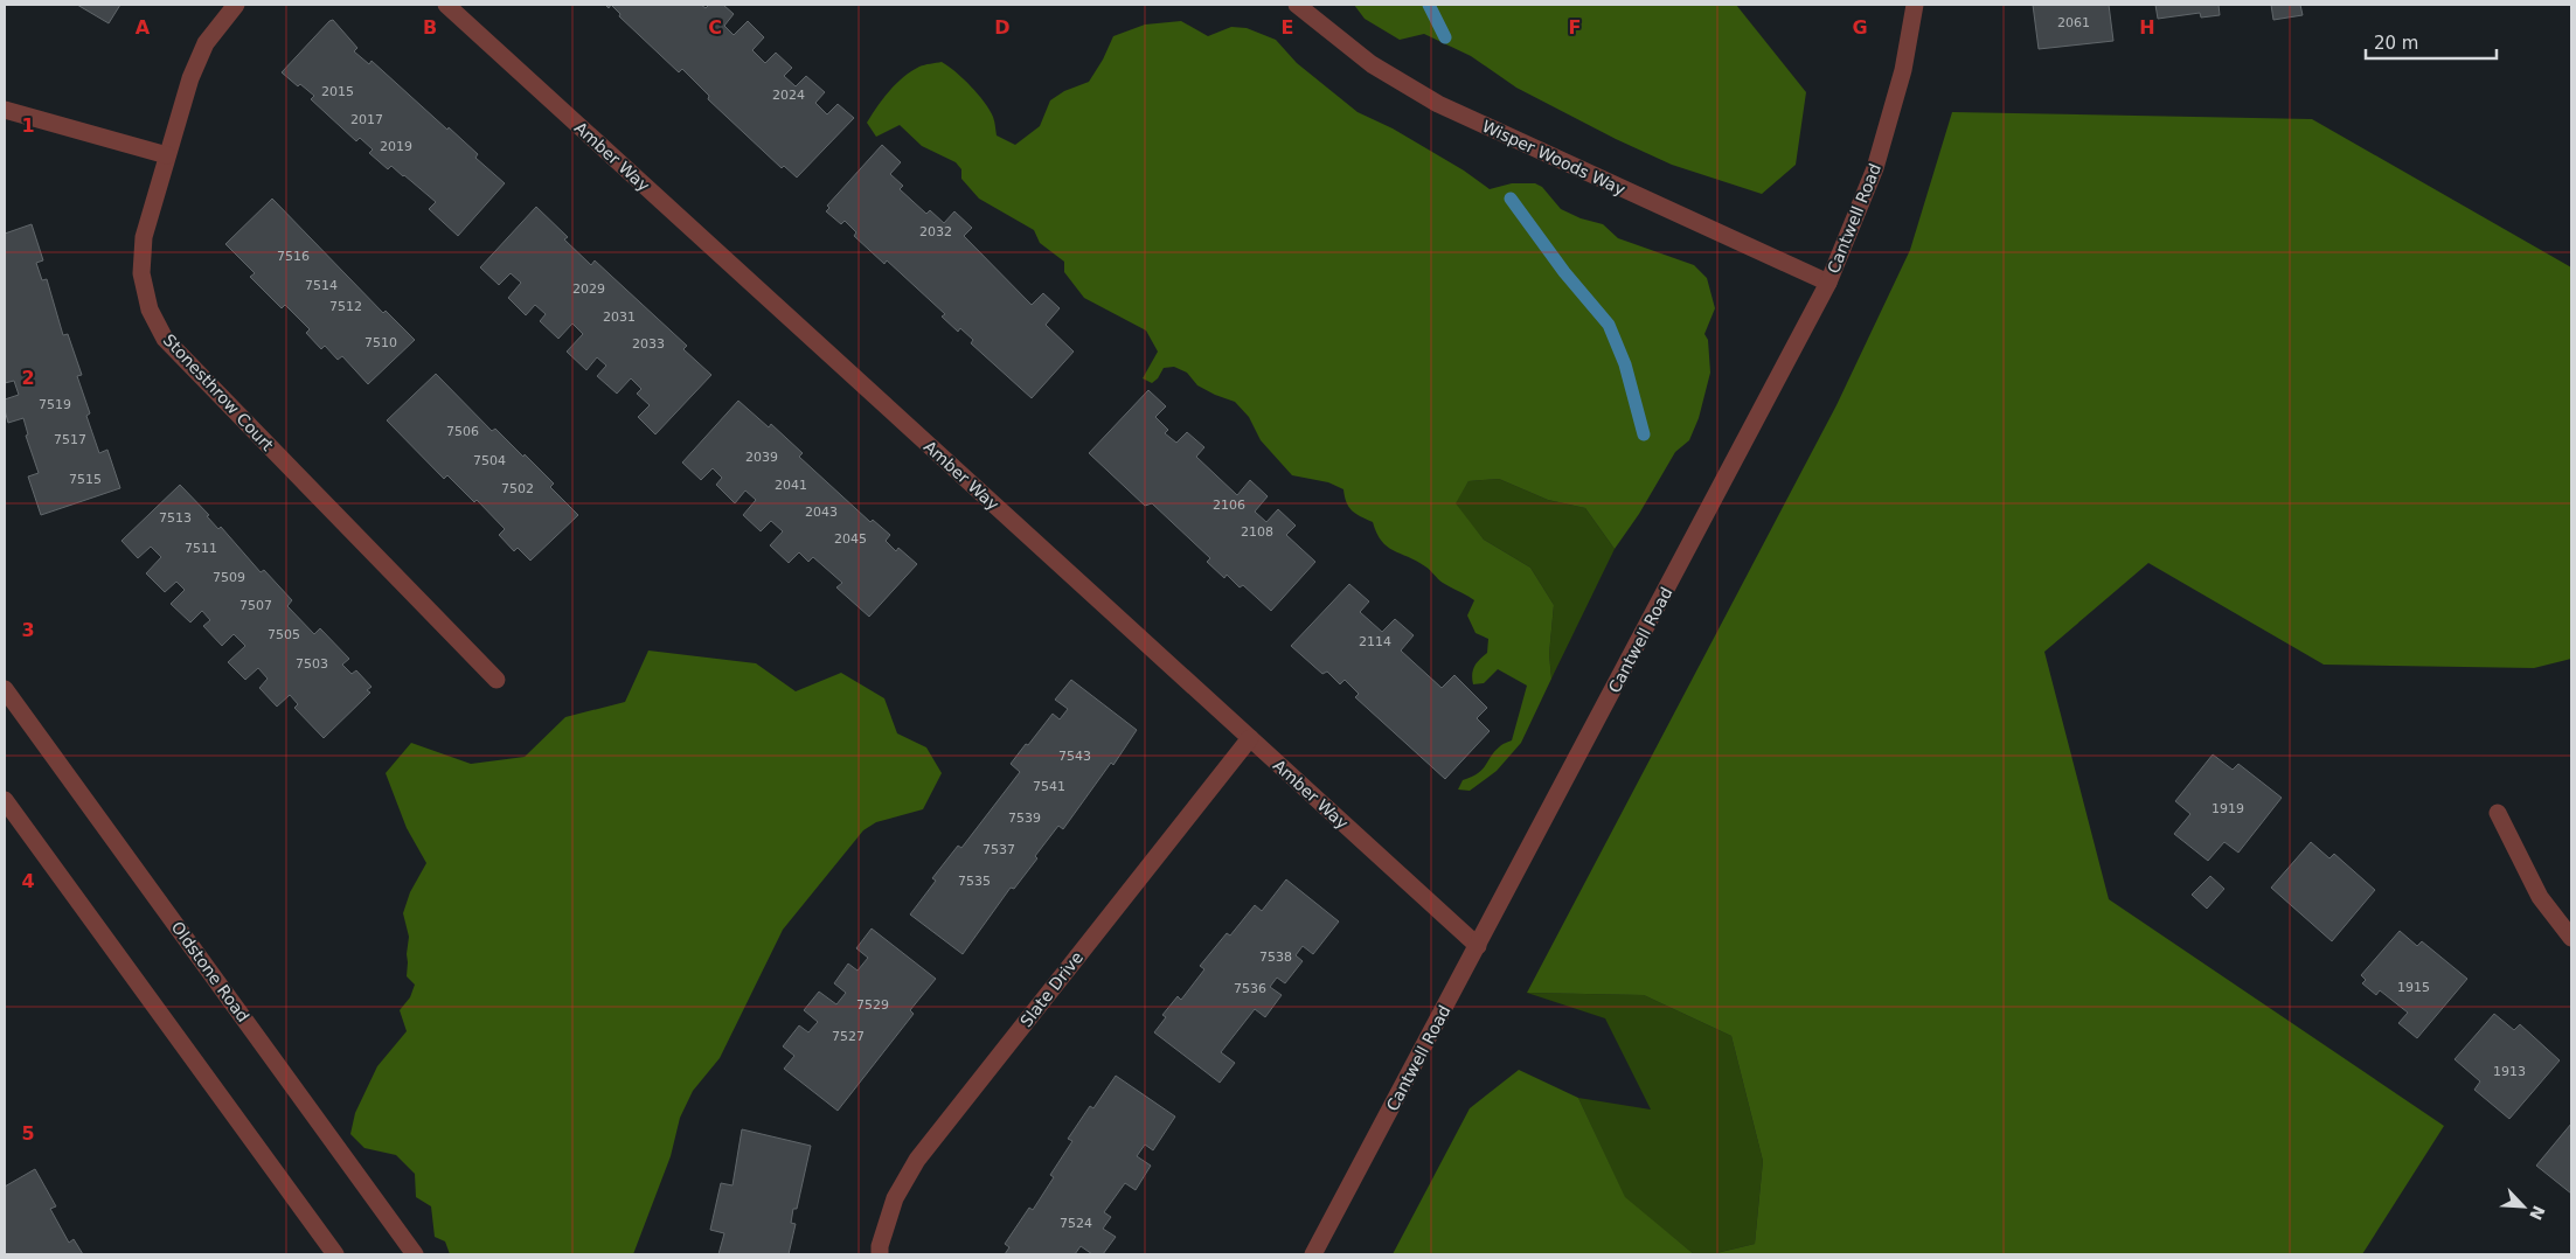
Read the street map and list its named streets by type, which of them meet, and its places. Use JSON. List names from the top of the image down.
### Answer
{
  "streets": {
    "street": [
      "Amber Way",
      "Wisper Woods Way",
      "Cantwell Road",
      "Stonesthrow Court",
      "Oldstone Road",
      "Slate Drive"
    ]
  },
  "crossings": [
    ["Amber Way", "Cantwell Road"],
    ["Amber Way", "Slate Drive"],
    ["Wisper Woods Way", "Cantwell Road"]
  ],
  "house_numbers": [
    "2061",
    "2015",
    "2024",
    "2017",
    "2019",
    "2032",
    "7516",
    "7514",
    "2029",
    "7512",
    "2031",
    "7510",
    "2033",
    "7519",
    "7506",
    "7517",
    "2039",
    "7504",
    "7515",
    "2041",
    "7502",
    "2106",
    "2043",
    "7513",
    "2108",
    "2045",
    "7511",
    "7509",
    "7507",
    "7505",
    "2114",
    "7503",
    "7543",
    "7541",
    "1919",
    "7539",
    "7537",
    "7535",
    "7538",
    "1915",
    "7536",
    "7529",
    "7527",
    "1913",
    "7524"
  ],
  "scale_bar": "20 m",
  "north": "bottom right",
  "grid": {
    "columns": [
      "A",
      "B",
      "C",
      "D",
      "E",
      "F",
      "G",
      "H"
    ],
    "rows": [
      "1",
      "2",
      "3",
      "4",
      "5"
    ]
  }
}
